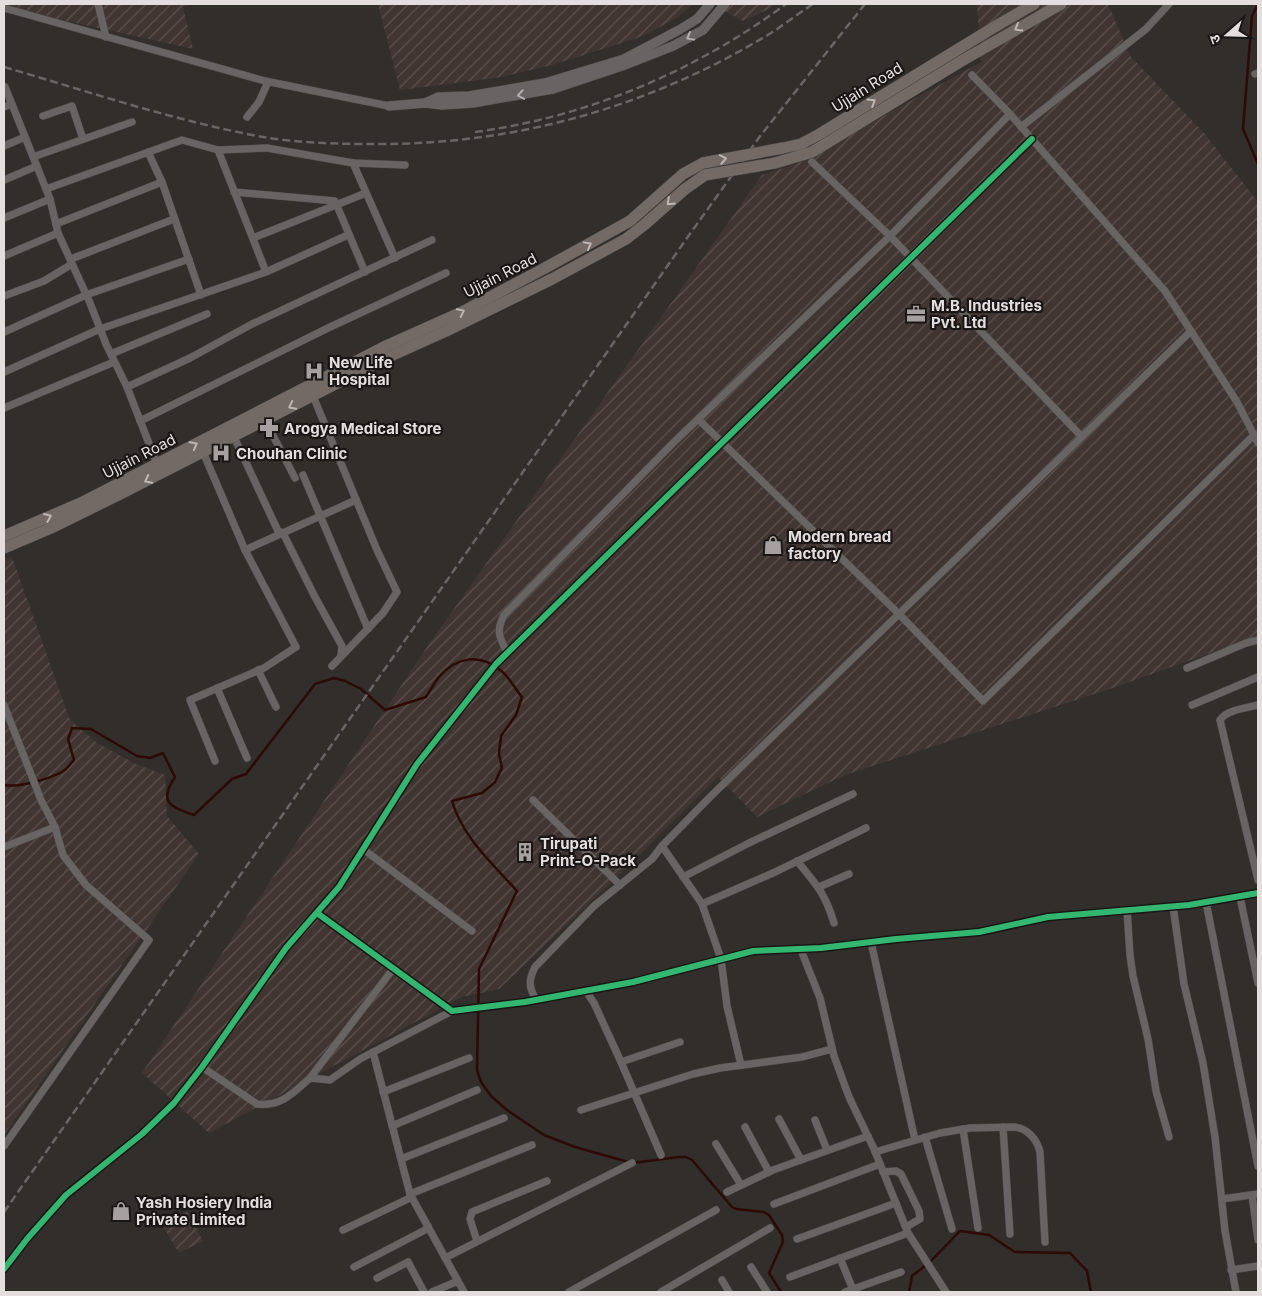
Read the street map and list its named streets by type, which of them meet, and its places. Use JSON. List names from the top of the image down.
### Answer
{
  "streets": {
    "main road": ["Ujjain Road"]
  },
  "places": {
    "office": ["M.B. Industries Pvt. Ltd"],
    "hospital": ["New Life Hospital", "Chouhan Clinic"],
    "pharmacy": ["Arogya Medical Store"],
    "shop": ["Modern bread factory", "Yash Hosiery India Private Limited"],
    "building": ["Tirupati Print-O-Pack"]
  },
  "north": "left"
}
